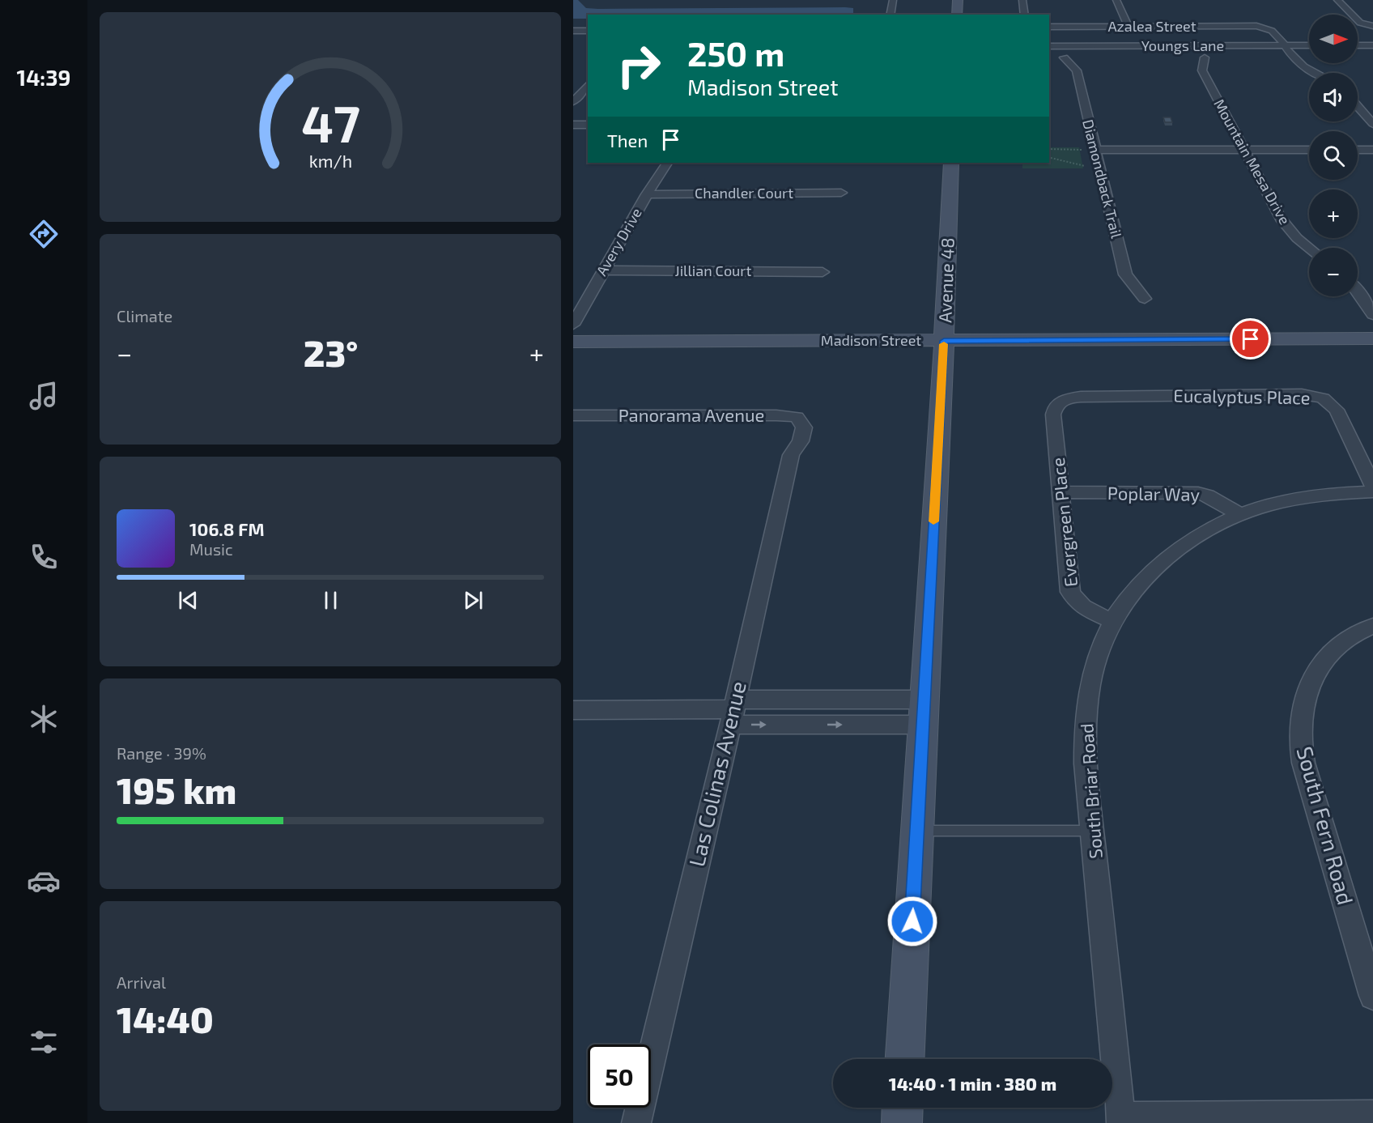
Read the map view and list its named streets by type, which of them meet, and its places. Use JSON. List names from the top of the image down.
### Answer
{
  "streets": {
    "main road": ["Avenue 48", "Madison Street"],
    "street": [
      "Azalea Street",
      "Youngs Lane",
      "Mountain Mesa Drive",
      "Diamondback Trail",
      "Chandler Court",
      "Avery Drive",
      "Jillian Court",
      "Eucalyptus Place",
      "Panorama Avenue",
      "Poplar Way",
      "Evergreen Place",
      "Las Colinas Avenue",
      "South Briar Road",
      "South Fern Road"
    ]
  },
  "crossings": [
    ["Azalea Street", "Youngs Lane"],
    ["Chandler Court", "Avery Drive"],
    ["Avery Drive", "Jillian Court"],
    ["Avenue 48", "Madison Street"],
    ["Eucalyptus Place", "Evergreen Place"],
    ["Panorama Avenue", "Las Colinas Avenue"],
    ["Poplar Way", "Evergreen Place"],
    ["Poplar Way", "South Briar Road"],
    ["Evergreen Place", "South Briar Road"]
  ],
  "north": "right",
  "page": {
    "tabs": "14:39",
    "map_buttons": ["+", "−"],
    "turn": ["250 m", "Madison Street"],
    "then": "Then",
    "tile": [
      "Climate",
      ["Range · 39%", "195 km"],
      ["Arrival", "14:40"]
    ],
    "heat": ["−", "23°", "+"],
    "song": ["106.8 FM", "Music"],
    "limit": "50",
    "trip": "14:40 · 1 min · 380 m",
    "gauge": ["47", "km/h"]
  }
}
